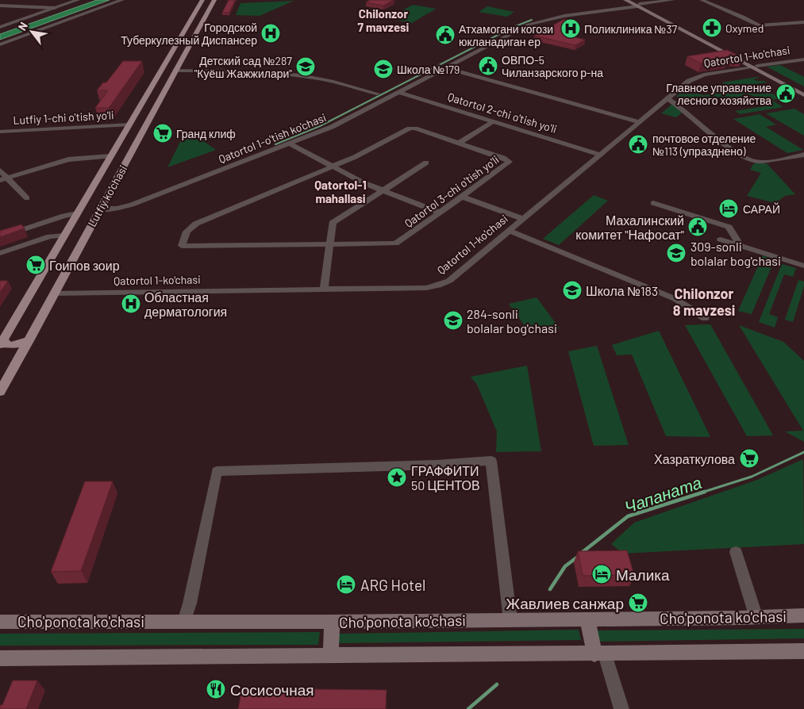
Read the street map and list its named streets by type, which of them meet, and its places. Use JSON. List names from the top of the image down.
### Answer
{
  "streets": {
    "main road": ["Lutfiy ko'chasi", "Cho'ponota ko'chasi"],
    "street": [
      "Qatortol 1-ko'chasi",
      "Qatortol 2-chi o'tish yo'li",
      "Lutfiy 1-chi o'tish yo'li",
      "Qatortol 1-o'tish ko'chasi",
      "Qatortol 3-chi o'tish yo'li"
    ]
  },
  "crossings": [
    ["Qatortol 1-ko'chasi", "Qatortol 2-chi o'tish yo'li"],
    ["Qatortol 1-ko'chasi", "Lutfiy ko'chasi"],
    ["Qatortol 2-chi o'tish yo'li", "Qatortol 1-o'tish ko'chasi"],
    ["Lutfiy 1-chi o'tish yo'li", "Lutfiy ko'chasi"],
    ["Qatortol 1-o'tish ko'chasi", "Lutfiy ko'chasi"]
  ],
  "districts": ["Chilonzor 7 mavzesi", "Qatortol-1 mahallasi", "Chilonzor 8 mavzesi"],
  "water": ["Чапаната"],
  "places": {
    "pharmacy": ["Oxymed"],
    "hospital": ["Поликлиника №37", "Городской Туберкулезный Диспансер", "Областная дерматология"],
    "public building": [
      "Атхамогани когози юкланадиган ер",
      "ОВПО-5 Чиланзарского р-на",
      "Главное управление лесного хозяйства",
      "почтовое отделение №113 (упразднено)",
      "Махалинский комитет \"Нафосат\""
    ],
    "school or university": [
      "Детский сад №287 \"Куёш Жажжилари\"",
      "Школа №179",
      "309-sonli bolalar bog'chasi",
      "Школа №183",
      "284-sonli bolalar bog'chasi"
    ],
    "supermarket": [
      "Гранд клиф",
      "Гоипов зоир",
      "Хазраткулова",
      "Жавлиев санжар"
    ],
    "hotel": ["САРАЙ", "Малика", "ARG Hotel"],
    "place": ["ГРАФФИТИ 50 ЦЕНТОВ"],
    "restaurant": ["Сосисочная"]
  },
  "north": "top left"
}
